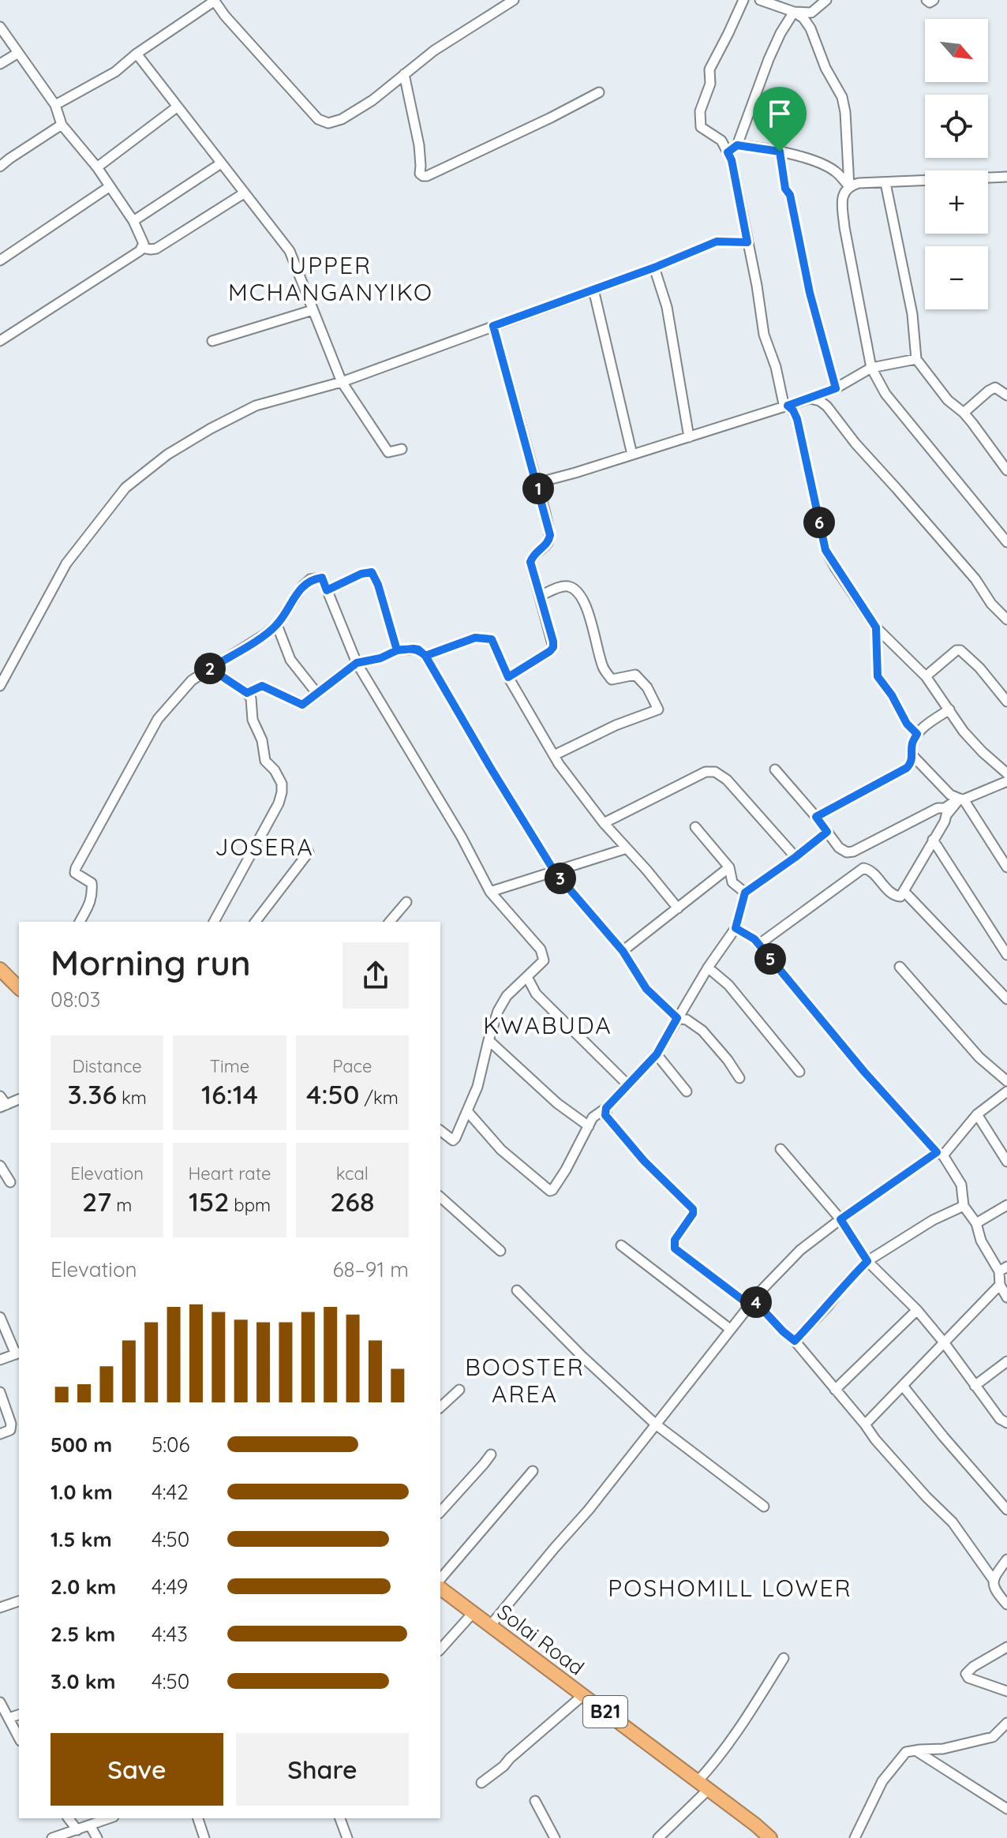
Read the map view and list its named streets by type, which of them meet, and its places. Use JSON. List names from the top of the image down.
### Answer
{
  "streets": {
    "highway": ["Solai Road", "B21"]
  },
  "districts": [
    "UPPER MCHANGANYIKO",
    "JOSERA",
    "KWABUDA",
    "BOOSTER AREA",
    "POSHOMILL LOWER"
  ],
  "north": "bottom right",
  "page": {
    "map_buttons": ["+", "−"],
    "pins": [
      "1",
      "6",
      "2",
      "3",
      "5",
      "4"
    ],
    "heading": ["Morning run", "08:03"],
    "stats": [
      ["Distance", "3.36 km"],
      ["Time", "16:14"],
      ["Pace", "4:50 /km"],
      ["Elevation", "27 m"],
      ["Heart rate", "152 bpm"],
      ["kcal", "268"]
    ],
    "chart": ["Elevation", "68–91 m"],
    "list": [
      {
        "name": "500 m",
        "note": "5:06"
      },
      {
        "name": "1.0 km",
        "note": "4:42"
      },
      {
        "name": "1.5 km",
        "note": "4:50"
      },
      {
        "name": "2.0 km",
        "note": "4:49"
      },
      {
        "name": "2.5 km",
        "note": "4:43"
      },
      {
        "name": "3.0 km",
        "note": "4:50"
      }
    ],
    "buttons": ["Save", "Share"]
  }
}
